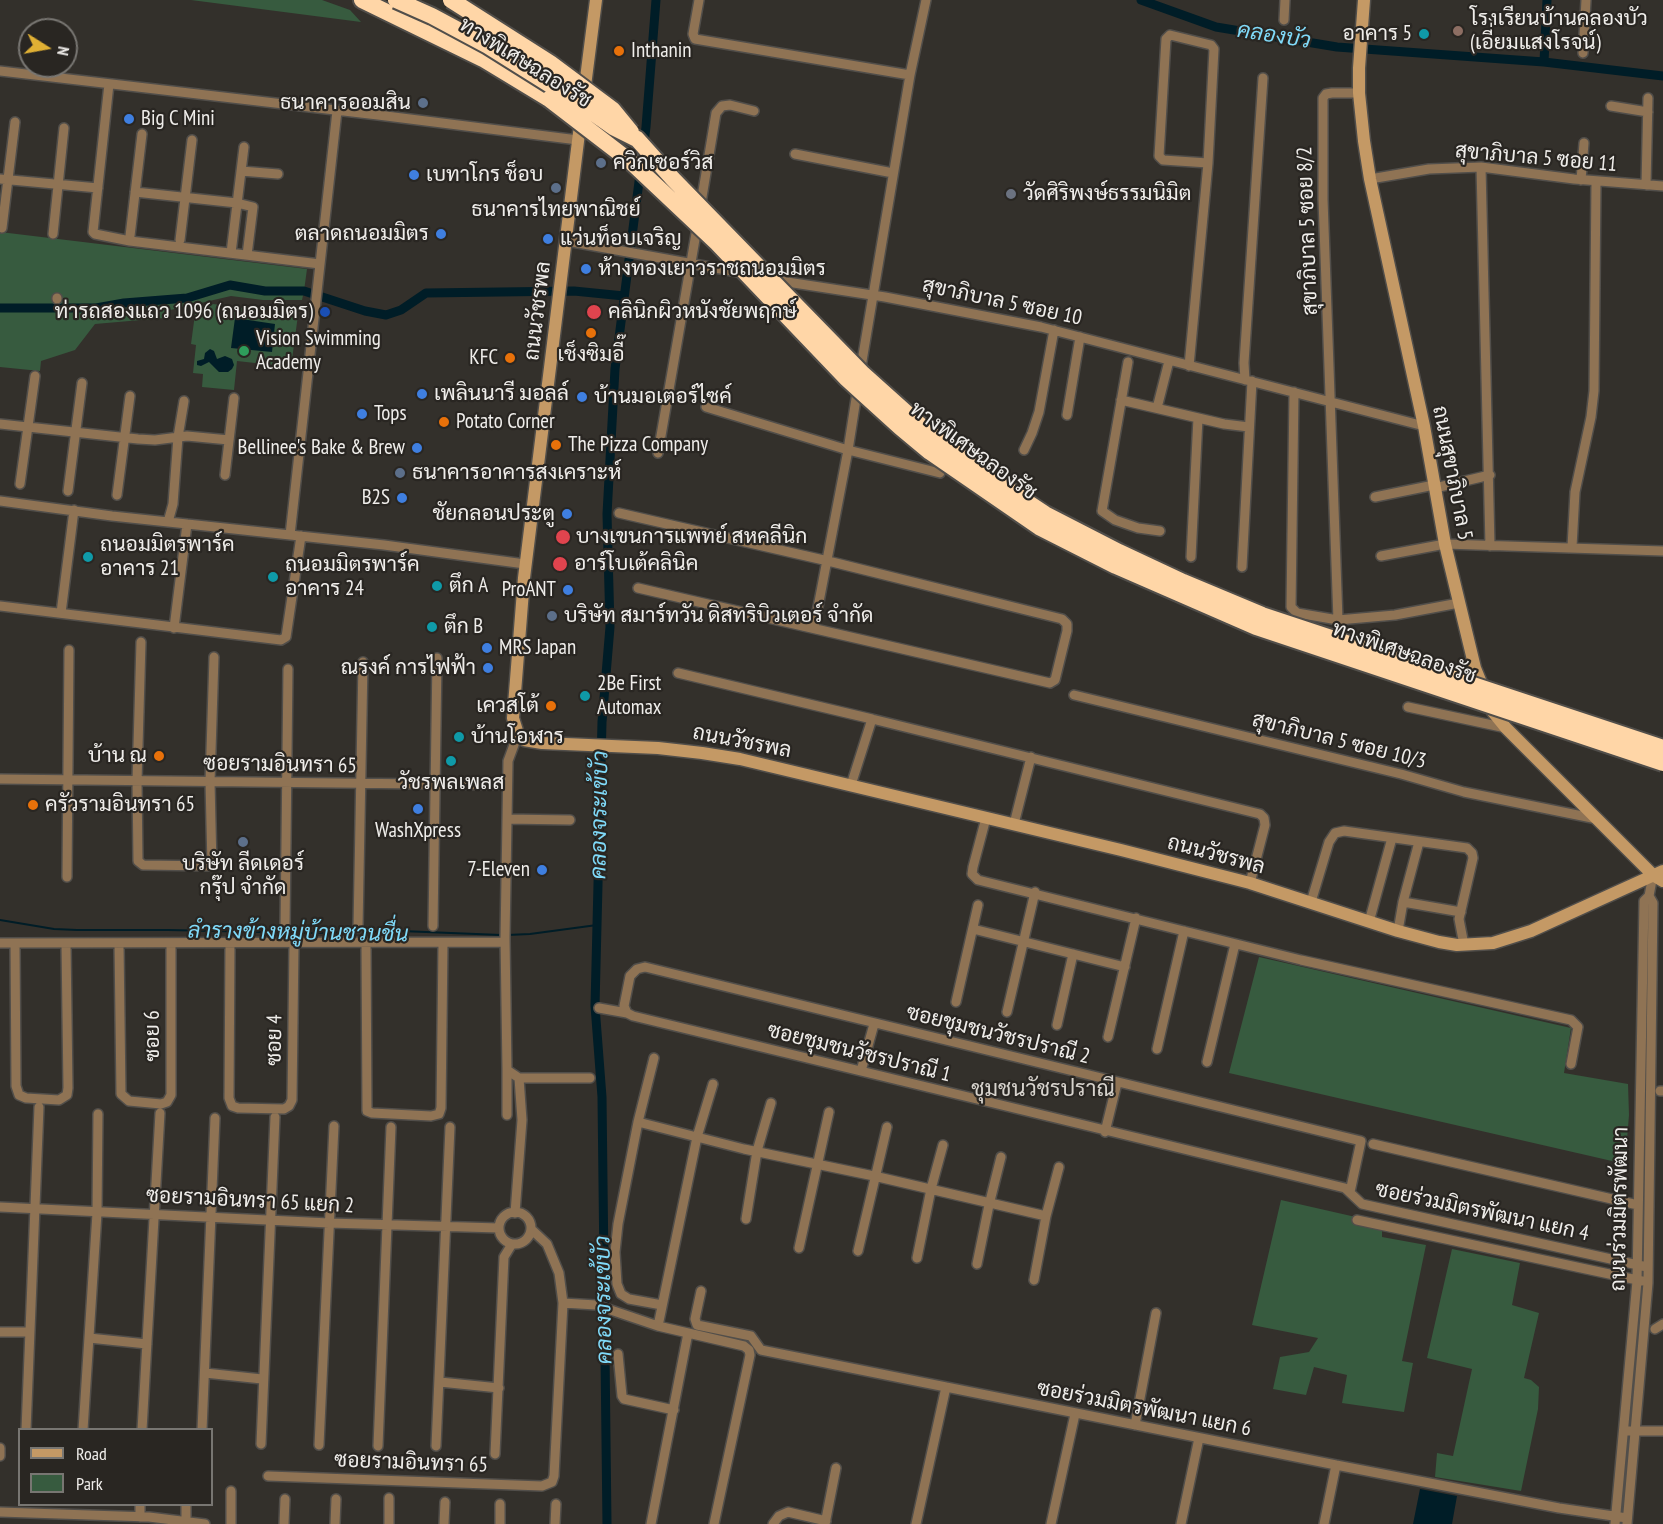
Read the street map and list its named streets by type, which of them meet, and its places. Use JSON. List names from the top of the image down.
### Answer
{
  "streets": {
    "highway": ["ทางพิเศษฉลองรัช"],
    "main road": ["ถนนวัชรพล", "ถนนสุขาภิบาล 5"],
    "street": [
      "สุขาภิบาล 5 ซอย 11",
      "สุขาภิบาล 5 ซอย 8/2",
      "สุขาภิบาล 5 ซอย 10",
      "สุขาภิบาล 5 ซอย 10/3",
      "ซอยรามอินทรา 65",
      "ซอยชุมชนวัชรปราณี 2",
      "ซอย 6",
      "ซอย 4",
      "ซอยชุมชนวัชรปราณี 1",
      "ซอยรามอินทรา 65 แยก 2",
      "ถนนร่วมมิตรพัฒนา",
      "ซอยร่วมมิตรพัฒนา แยก 4",
      "ซอยร่วมมิตรพัฒนา แยก 6"
    ]
  },
  "crossings": [
    ["สุขาภิบาล 5 ซอย 11", "ถนนสุขาภิบาล 5"],
    ["สุขาภิบาล 5 ซอย 8/2", "สุขาภิบาล 5 ซอย 10"],
    ["สุขาภิบาล 5 ซอย 8/2", "ถนนสุขาภิบาล 5"],
    ["สุขาภิบาล 5 ซอย 10", "ถนนวัชรพล"],
    ["สุขาภิบาล 5 ซอย 10", "ถนนสุขาภิบาล 5"],
    ["ถนนวัชรพล", "ถนนสุขาภิบาล 5"],
    ["ถนนวัชรพล", "ถนนร่วมมิตรพัฒนา"],
    ["ถนนสุขาภิบาล 5", "สุขาภิบาล 5 ซอย 10/3"],
    ["ถนนสุขาภิบาล 5", "ถนนร่วมมิตรพัฒนา"],
    ["ซอยชุมชนวัชรปราณี 2", "ซอยชุมชนวัชรปราณี 1"],
    ["ซอยชุมชนวัชรปราณี 2", "ซอยร่วมมิตรพัฒนา แยก 4"],
    ["ซอยชุมชนวัชรปราณี 1", "ซอยร่วมมิตรพัฒนา แยก 4"],
    ["ถนนร่วมมิตรพัฒนา", "ซอยร่วมมิตรพัฒนา แยก 4"],
    ["ถนนร่วมมิตรพัฒนา", "ซอยร่วมมิตรพัฒนา แยก 6"]
  ],
  "districts": ["ชุมชนวัชรปราณี"],
  "water": ["คลองบัว", "คลองจระเข้บัว", "ลำรางข้างหมู่บ้านชวนชื่น"],
  "places": [
    "โรงเรียนบ้านคลองบัว (เอี่ยมแสงโรจน์)",
    "อาคาร 5",
    "Inthanin",
    "ธนาคารออมสิน",
    "Big C Mini",
    "ควิกเซอร์วิส",
    "เบทาโกร ช็อบ",
    "ธนาคารไทยพาณิชย์",
    "วัดศิริพงษ์ธรรมนิมิต",
    "ตลาดถนอมมิตร",
    "แว่นท็อบเจริญ",
    "ห้างทองเยาวราชถนอมมิตร",
    "ท่ารถสองแถว 1096 (ถนอมมิตร)",
    "คลินิกผิวหนังชัยพฤกษ์",
    "เช็งซิมอี๊",
    "Vision Swimming Academy",
    "KFC",
    "เพลินนารี มอลล์",
    "บ้านมอเตอร์ไซค์",
    "Tops",
    "Potato Corner",
    "The Pizza Company",
    "Bellinee's Bake & Brew",
    "ธนาคารอาคารสงเคราะห์",
    "B2S",
    "ชัยกลอนประตู",
    "บางเขนการแพทย์ สหคลีนิก",
    "ถนอมมิตรพาร์ค อาคาร 21",
    "อาร์โบเต้คลินิค",
    "ถนอมมิตรพาร์ค อาคาร 24",
    "ตึก A",
    "ProANT",
    "บริษัท สมาร์ทวัน ดิสทริบิวเตอร์ จำกัด",
    "ตึก B",
    "MRS Japan",
    "ณรงค์ การไฟฟ้า",
    "2Be First Automax",
    "เควสโต้",
    "บ้านโอฬาร",
    "บ้าน ณ",
    "วัชรพลเพลส",
    "ครัวรามอินทรา 65",
    "WashXpress",
    "บริษัท ลีดเดอร์ กรุ๊ป จำกัด",
    "7-Eleven"
  ],
  "legend": ["Road", "Park"],
  "north": "right"
}
